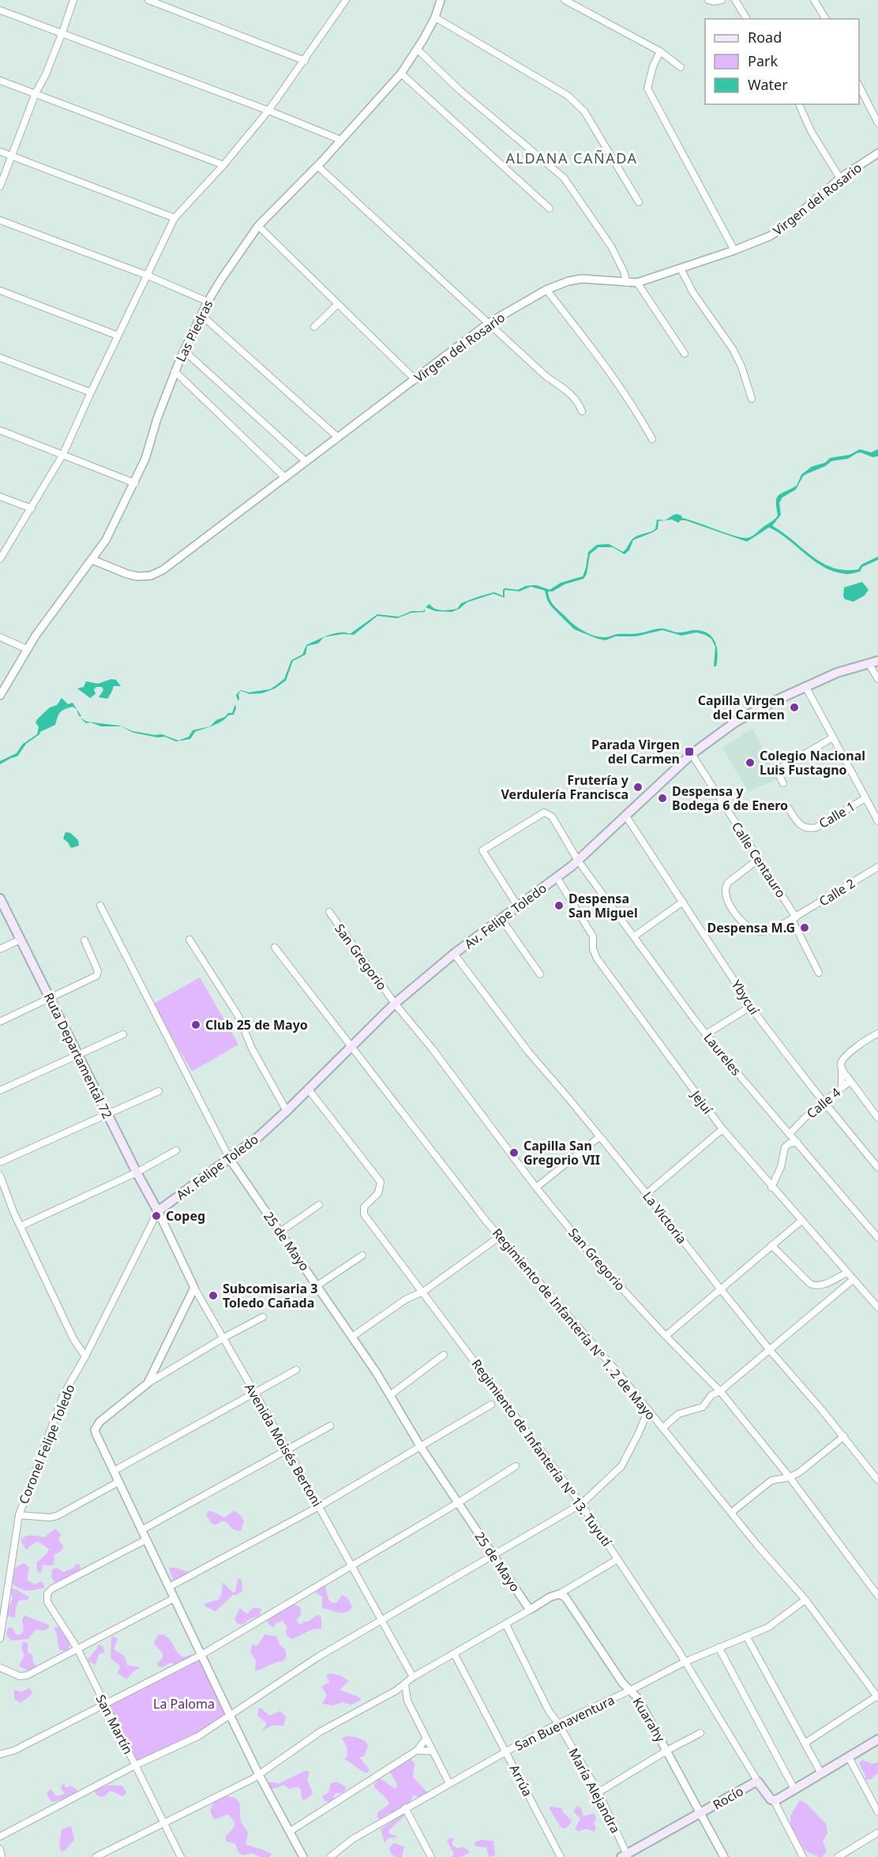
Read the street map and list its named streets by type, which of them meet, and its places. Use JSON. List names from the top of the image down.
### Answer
{
  "streets": {
    "main road": ["Av. Felipe Toledo", "Ruta Departamental 72", "Rocío"],
    "street": [
      "Virgen del Rosario",
      "Las Piedras",
      "Calle 1",
      "Calle Centauro",
      "Calle 2",
      "San Gregorio",
      "Ybycuí",
      "Laureles",
      "Jejuí",
      "Calle 4",
      "La Victoria",
      "25 de Mayo",
      "Regimiento de Infantería N° 1. 2 de Mayo",
      "Coronel Felipe Toledo",
      "Avenida Moisés Bertoni",
      "Regimiento de Infantería N° 13. Tuyutí",
      "Kuarahy",
      "San Buenaventura",
      "San Martín",
      "Arrúa",
      "María Alejandra"
    ]
  },
  "crossings": [
    ["Virgen del Rosario", "Las Piedras"],
    ["Calle Centauro", "Calle 2"],
    ["Calle Centauro", "Av. Felipe Toledo"],
    ["Av. Felipe Toledo", "San Gregorio"],
    ["Av. Felipe Toledo", "Ybycuí"],
    ["Av. Felipe Toledo", "Laureles"],
    ["Av. Felipe Toledo", "Ruta Departamental 72"],
    ["Av. Felipe Toledo", "Jejuí"],
    ["Av. Felipe Toledo", "La Victoria"],
    ["Av. Felipe Toledo", "25 de Mayo"],
    ["Av. Felipe Toledo", "Regimiento de Infantería N° 1. 2 de Mayo"],
    ["Av. Felipe Toledo", "Coronel Felipe Toledo"],
    ["Av. Felipe Toledo", "Avenida Moisés Bertoni"],
    ["Av. Felipe Toledo", "Regimiento de Infantería N° 13. Tuyutí"],
    ["Ybycuí", "Calle 4"],
    ["Laureles", "Calle 4"],
    ["Ruta Departamental 72", "Coronel Felipe Toledo"],
    ["Ruta Departamental 72", "Avenida Moisés Bertoni"],
    ["Regimiento de Infantería N° 1. 2 de Mayo", "San Buenaventura"],
    ["Coronel Felipe Toledo", "Avenida Moisés Bertoni"],
    ["Regimiento de Infantería N° 13. Tuyutí", "San Buenaventura"],
    ["Regimiento de Infantería N° 13. Tuyutí", "Rocío"],
    ["Kuarahy", "San Buenaventura"],
    ["Kuarahy", "Rocío"],
    ["San Buenaventura", "Arrúa"],
    ["San Buenaventura", "María Alejandra"],
    ["María Alejandra", "Rocío"]
  ],
  "districts": ["ALDANA CAÑADA"],
  "parks": ["La Paloma"],
  "places": {
    "other": [
      "Capilla Virgen del Carmen",
      "Colegio Nacional Luis Fustagno",
      "Frutería y Verdulería Francisca",
      "Despensa y Bodega 6 de Enero",
      "Despensa San Miguel",
      "Despensa M.G",
      "Club 25 de Mayo",
      "Capilla San Gregorio VII",
      "Copeg",
      "Subcomisaria 3 Toledo Cañada"
    ],
    "transit": ["Parada Virgen del Carmen"]
  },
  "legend": ["Road", "Park", "Water"]
}
